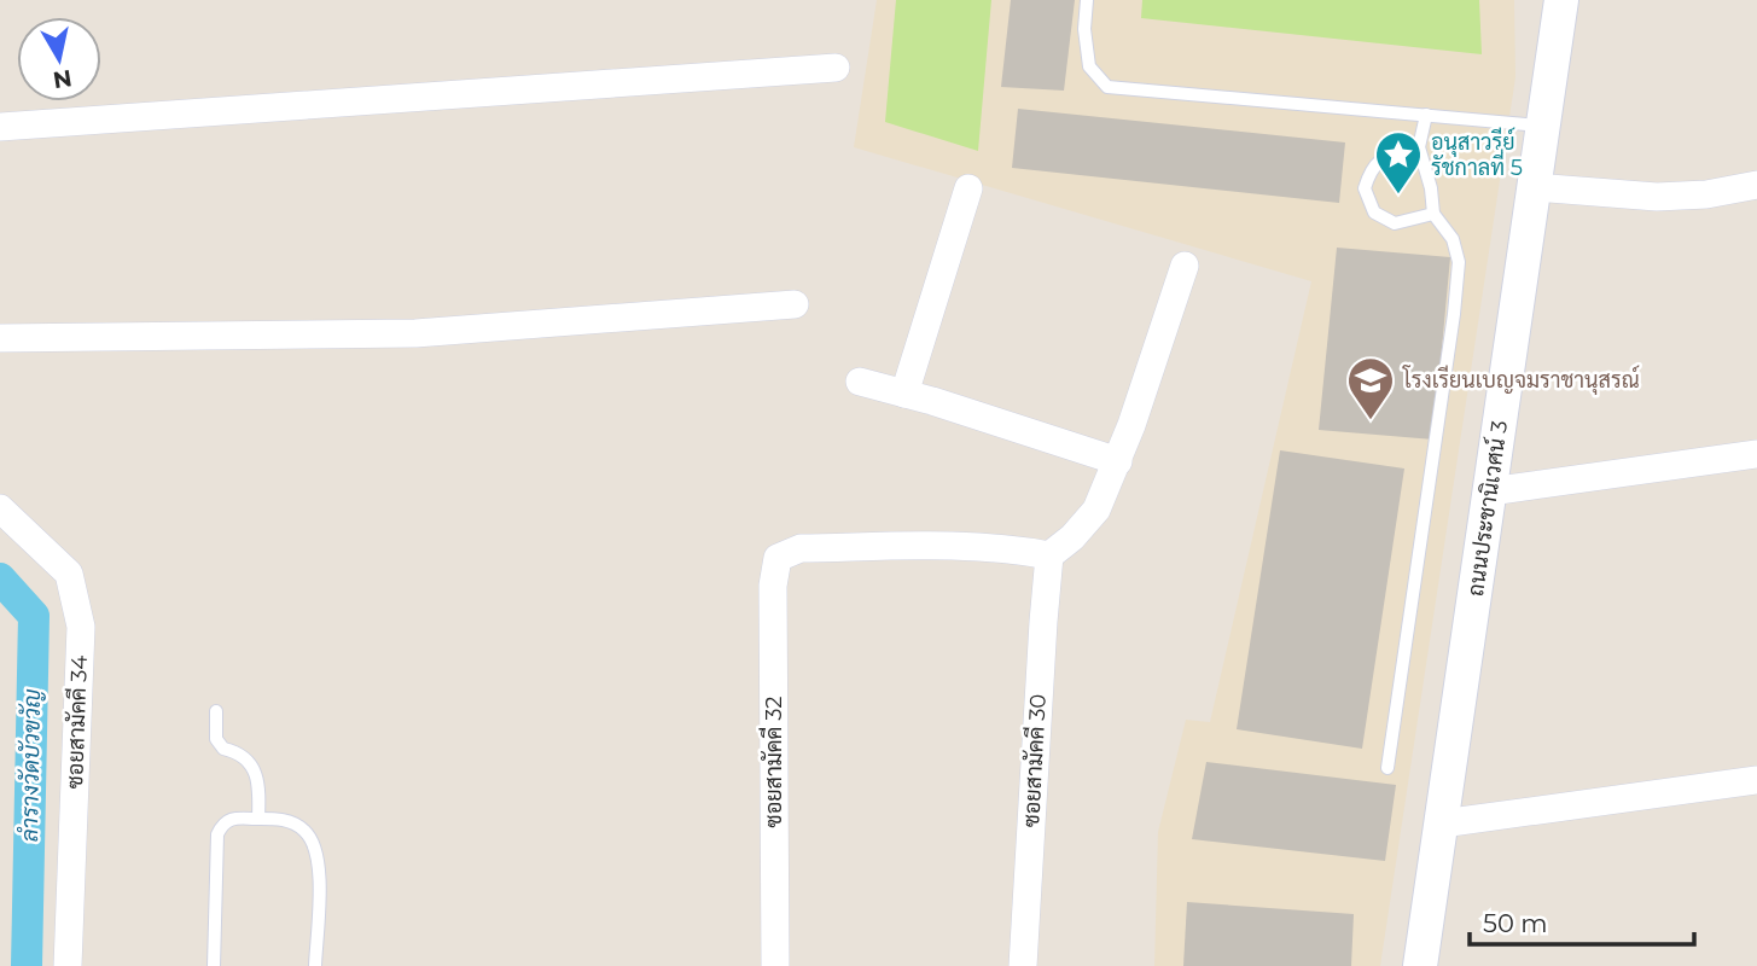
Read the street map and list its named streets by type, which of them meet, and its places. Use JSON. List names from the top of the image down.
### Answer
{
  "streets": {
    "street": [
      "ถนนประชานิเวศน์ 3",
      "ซอยสามัคคี 34",
      "ซอยสามัคคี 30",
      "ซอยสามัคคี 32"
    ]
  },
  "crossings": [
    ["ซอยสามัคคี 30", "ซอยสามัคคี 32"]
  ],
  "water": ["ลำรางวัดบัวขวัญ"],
  "places": {
    "place": ["อนุสาวรีย์ รัชกาลที่ 5"],
    "school or university": ["โรงเรียนเบญจมราชานุสรณ์"]
  },
  "scale_bar": "50 m",
  "north": "bottom"
}
